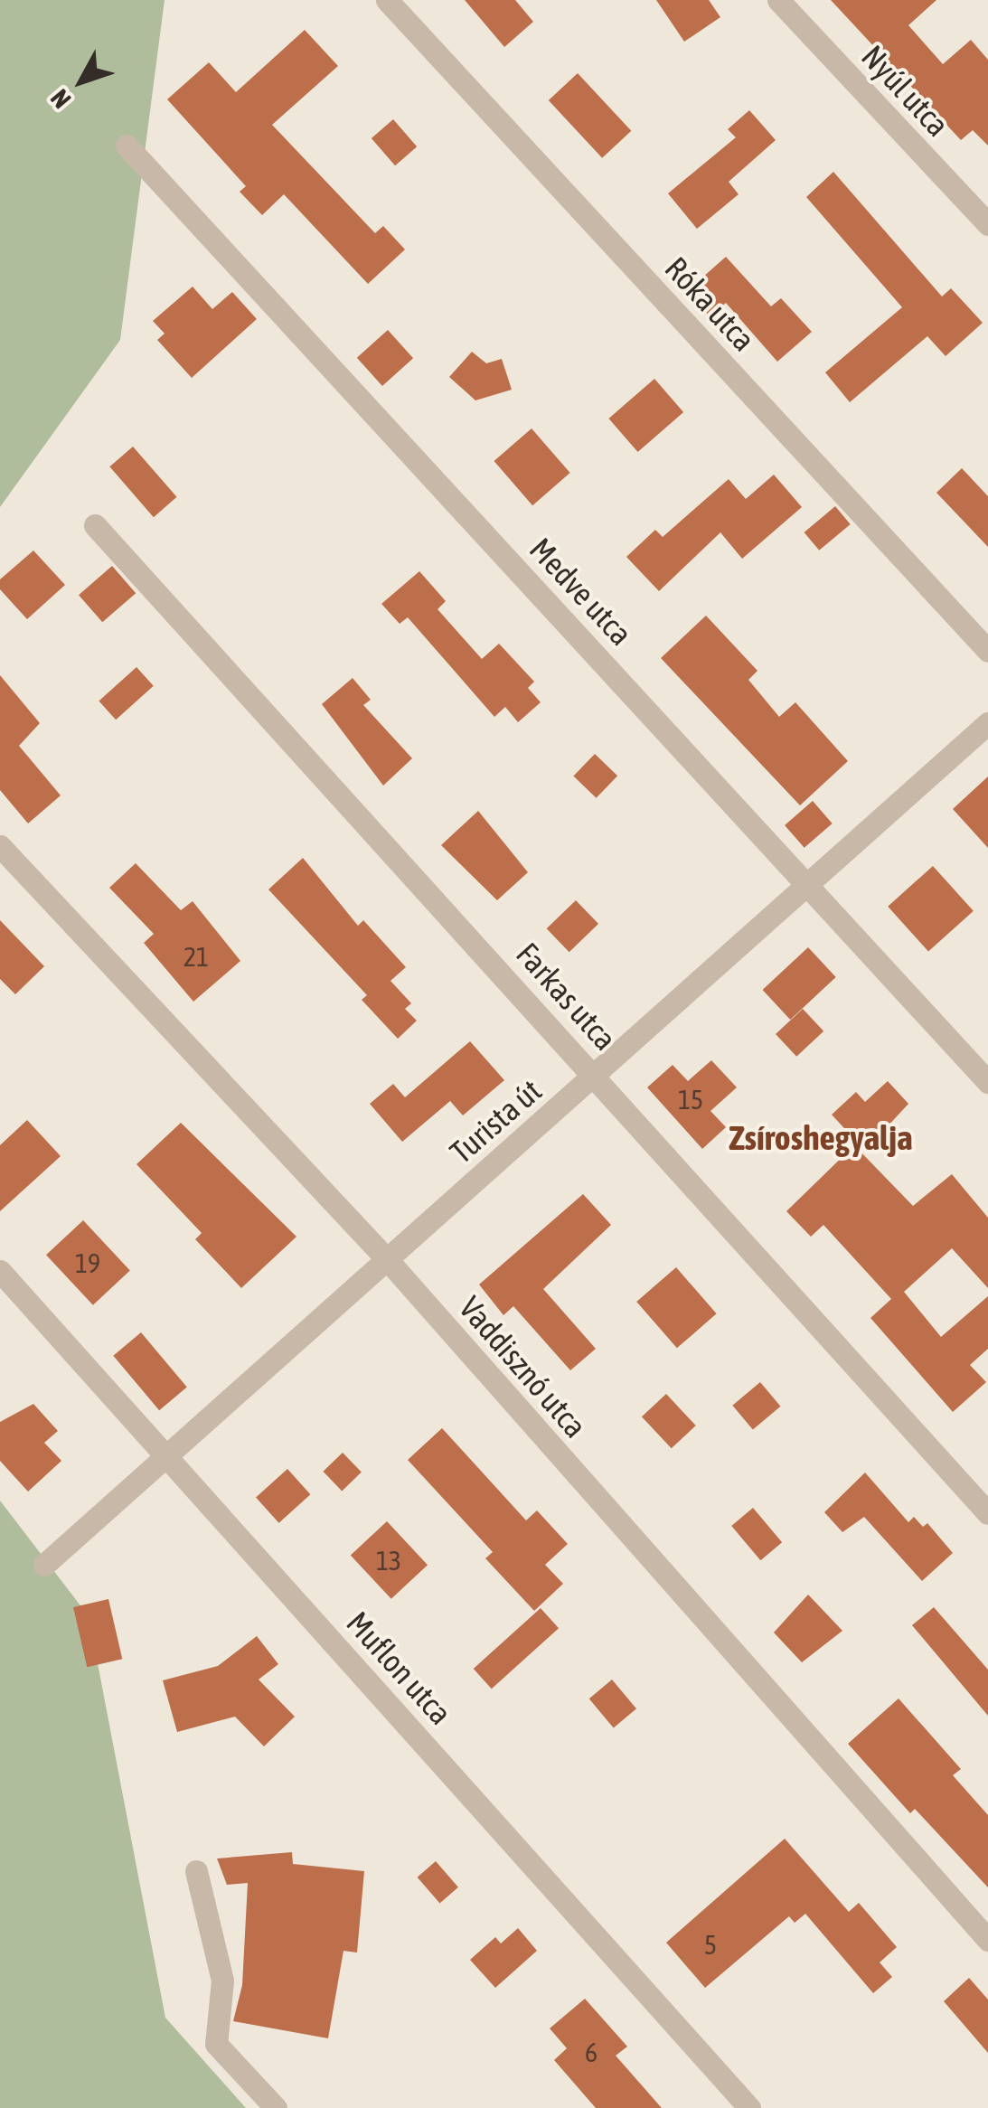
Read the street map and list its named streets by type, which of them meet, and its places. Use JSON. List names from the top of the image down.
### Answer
{
  "streets": {
    "street": [
      "Nyúl utca",
      "Róka utca",
      "Medve utca",
      "Farkas utca",
      "Turista út",
      "Vaddisznó utca",
      "Muflon utca"
    ]
  },
  "crossings": [
    ["Medve utca", "Turista út"],
    ["Farkas utca", "Turista út"],
    ["Turista út", "Vaddisznó utca"],
    ["Turista út", "Muflon utca"]
  ],
  "districts": ["Zsíroshegyalja"],
  "house_numbers": [
    "21",
    "15",
    "19",
    "13",
    "5",
    "6"
  ],
  "north": "bottom left"
}
